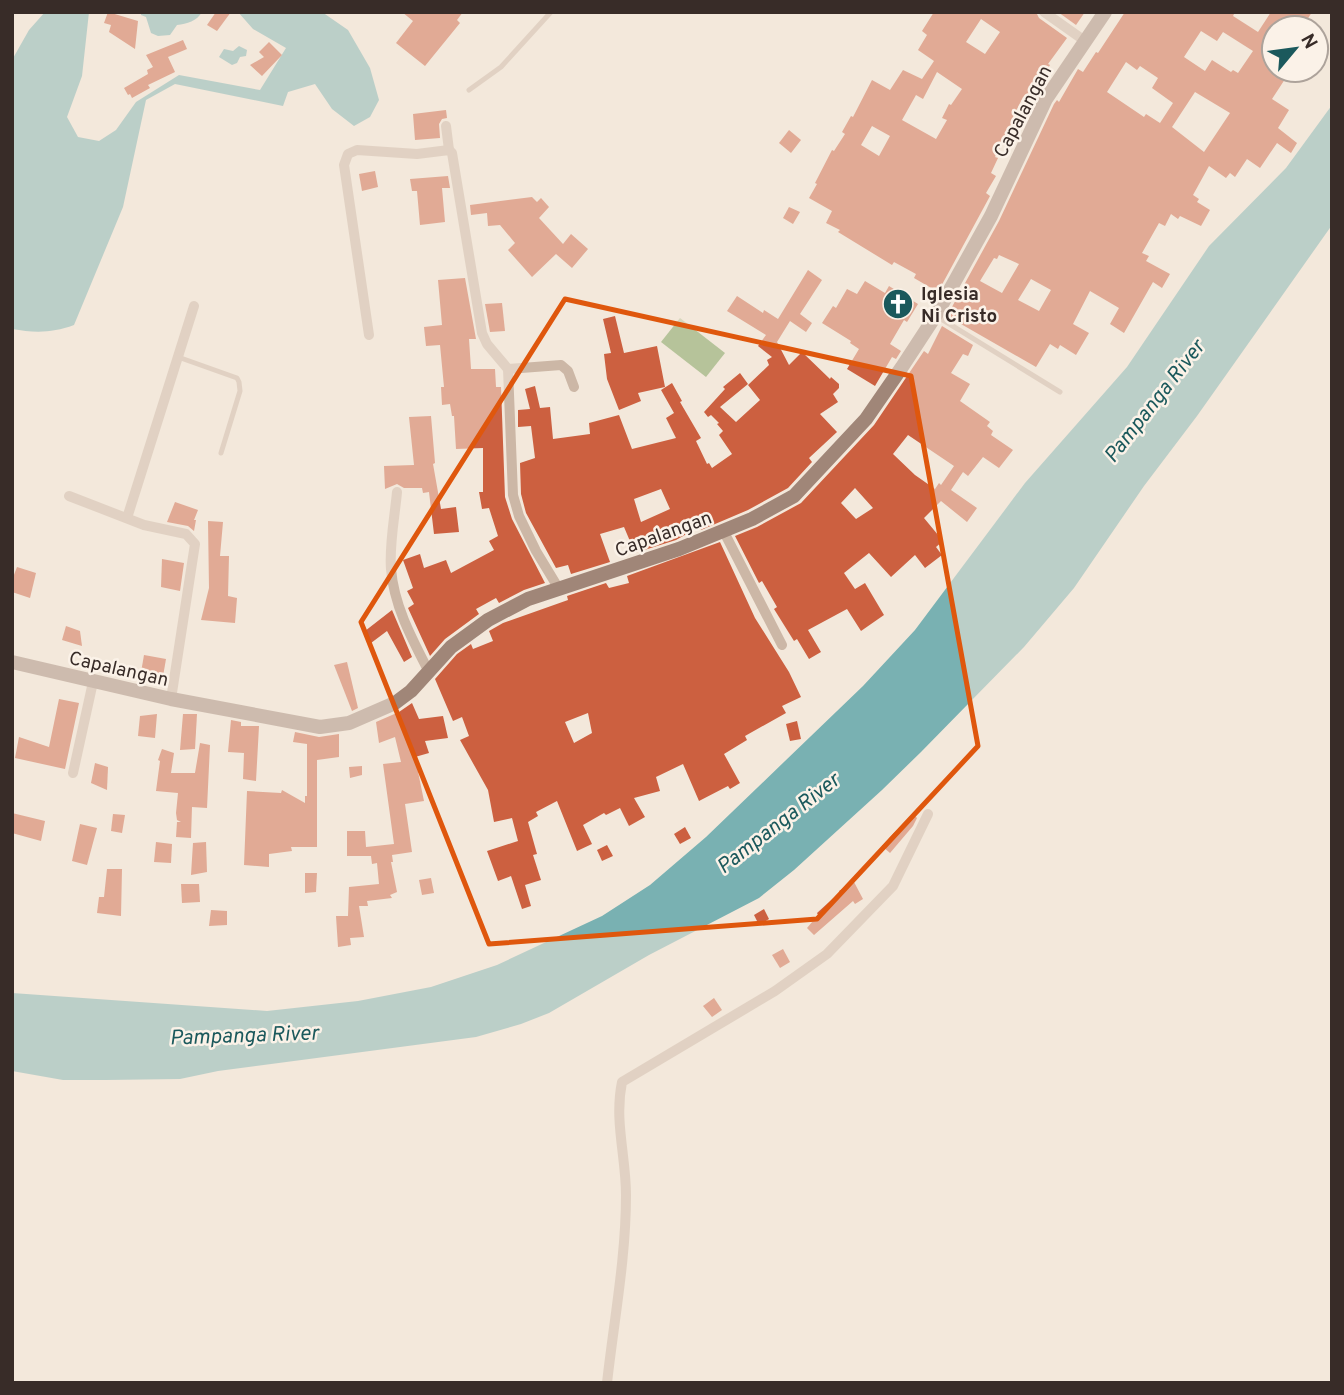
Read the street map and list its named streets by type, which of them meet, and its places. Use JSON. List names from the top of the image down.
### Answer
{
  "streets": {
    "street": ["Capalangan"]
  },
  "water": ["Pampanga River"],
  "places": {
    "church": ["Iglesia Ni Cristo"]
  },
  "north": "top right"
}
